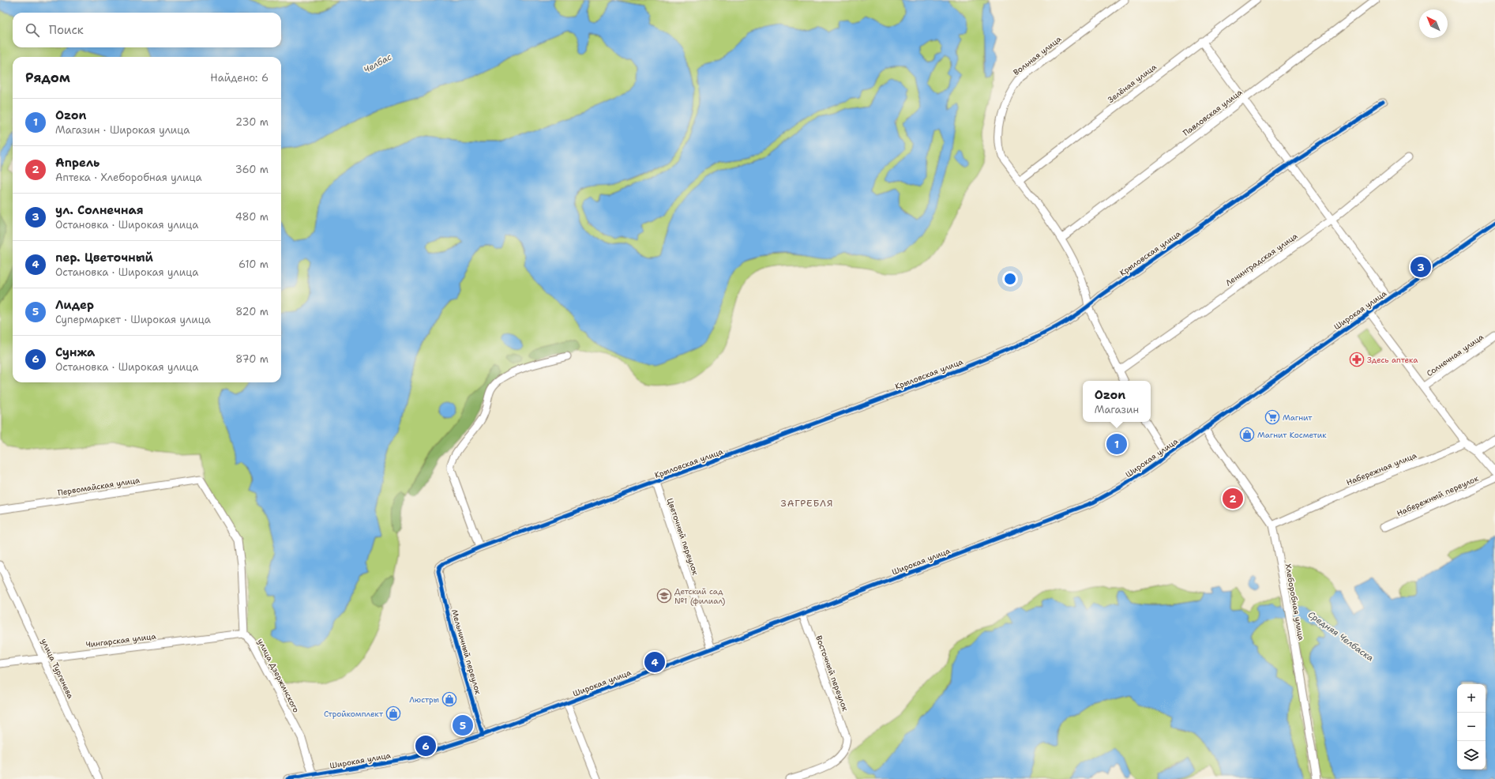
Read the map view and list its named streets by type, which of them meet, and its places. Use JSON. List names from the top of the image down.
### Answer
{
  "streets": {
    "street": [
      "Вольная улица",
      "Зелёная улица",
      "Павловская улица",
      "Крыловская улица",
      "Ленинградская улица",
      "Широкая улица",
      "Солнечная улица",
      "Набережная улица",
      "Первомайская улица",
      "Набережный переулок",
      "Цветочный переулок",
      "Хлеборобная улица",
      "Чингарская улица",
      "Мельничный переулок",
      "улица Тургенева",
      "Восточный переулок",
      "улица Дзержинского"
    ]
  },
  "crossings": [
    ["Вольная улица", "Зелёная улица"],
    ["Вольная улица", "Павловская улица"],
    ["Вольная улица", "Крыловская улица"],
    ["Вольная улица", "Ленинградская улица"],
    ["Крыловская улица", "Цветочный переулок"],
    ["Крыловская улица", "Мельничный переулок"],
    ["Широкая улица", "Цветочный переулок"],
    ["Широкая улица", "Хлеборобная улица"],
    ["Широкая улица", "Мельничный переулок"],
    ["Широкая улица", "Восточный переулок"],
    ["Широкая улица", "улица Дзержинского"],
    ["Набережная улица", "Хлеборобная улица"],
    ["Первомайская улица", "Чингарская улица"],
    ["Первомайская улица", "улица Дзержинского"],
    ["Чингарская улица", "улица Тургенева"],
    ["Чингарская улица", "улица Дзержинского"]
  ],
  "districts": ["ЗАГРЕБЛЯ"],
  "water": ["Челбас", "Средняя Челбаска"],
  "places": {
    "pharmacy": ["Здесь аптека"],
    "supermarket": ["Магнит"],
    "shop": ["Магнит Косметик", "Люстры", "Стройкомплект"],
    "school or university": ["Детский сад №1 (филиал)"]
  },
  "north": "top left",
  "page": {
    "search": "Поиск",
    "heading": ["Рядом", "Найдено: 6"],
    "list": [
      {
        "mark": "1",
        "name": "Ozon",
        "note": "Магазин · Широкая улица",
        "value": "230 m"
      },
      {
        "mark": "2",
        "name": "Апрель",
        "note": "Аптека · Хлеборобная улица",
        "value": "360 m"
      },
      {
        "mark": "3",
        "name": "ул. Солнечная",
        "note": "Остановка · Широкая улица",
        "value": "480 m"
      },
      {
        "mark": "4",
        "name": "пер. Цветочный",
        "note": "Остановка · Широкая улица",
        "value": "610 m"
      },
      {
        "mark": "5",
        "name": "Лидер",
        "note": "Супермаркет · Широкая улица",
        "value": "820 m"
      },
      {
        "mark": "6",
        "name": "Сунжа",
        "note": "Остановка · Широкая улица",
        "value": "870 m"
      }
    ],
    "pins": [
      "3",
      "1",
      "2",
      "4",
      "5",
      "6"
    ],
    "popup": ["Ozon", "Магазин"],
    "map_buttons": ["+", "−"]
  }
}
